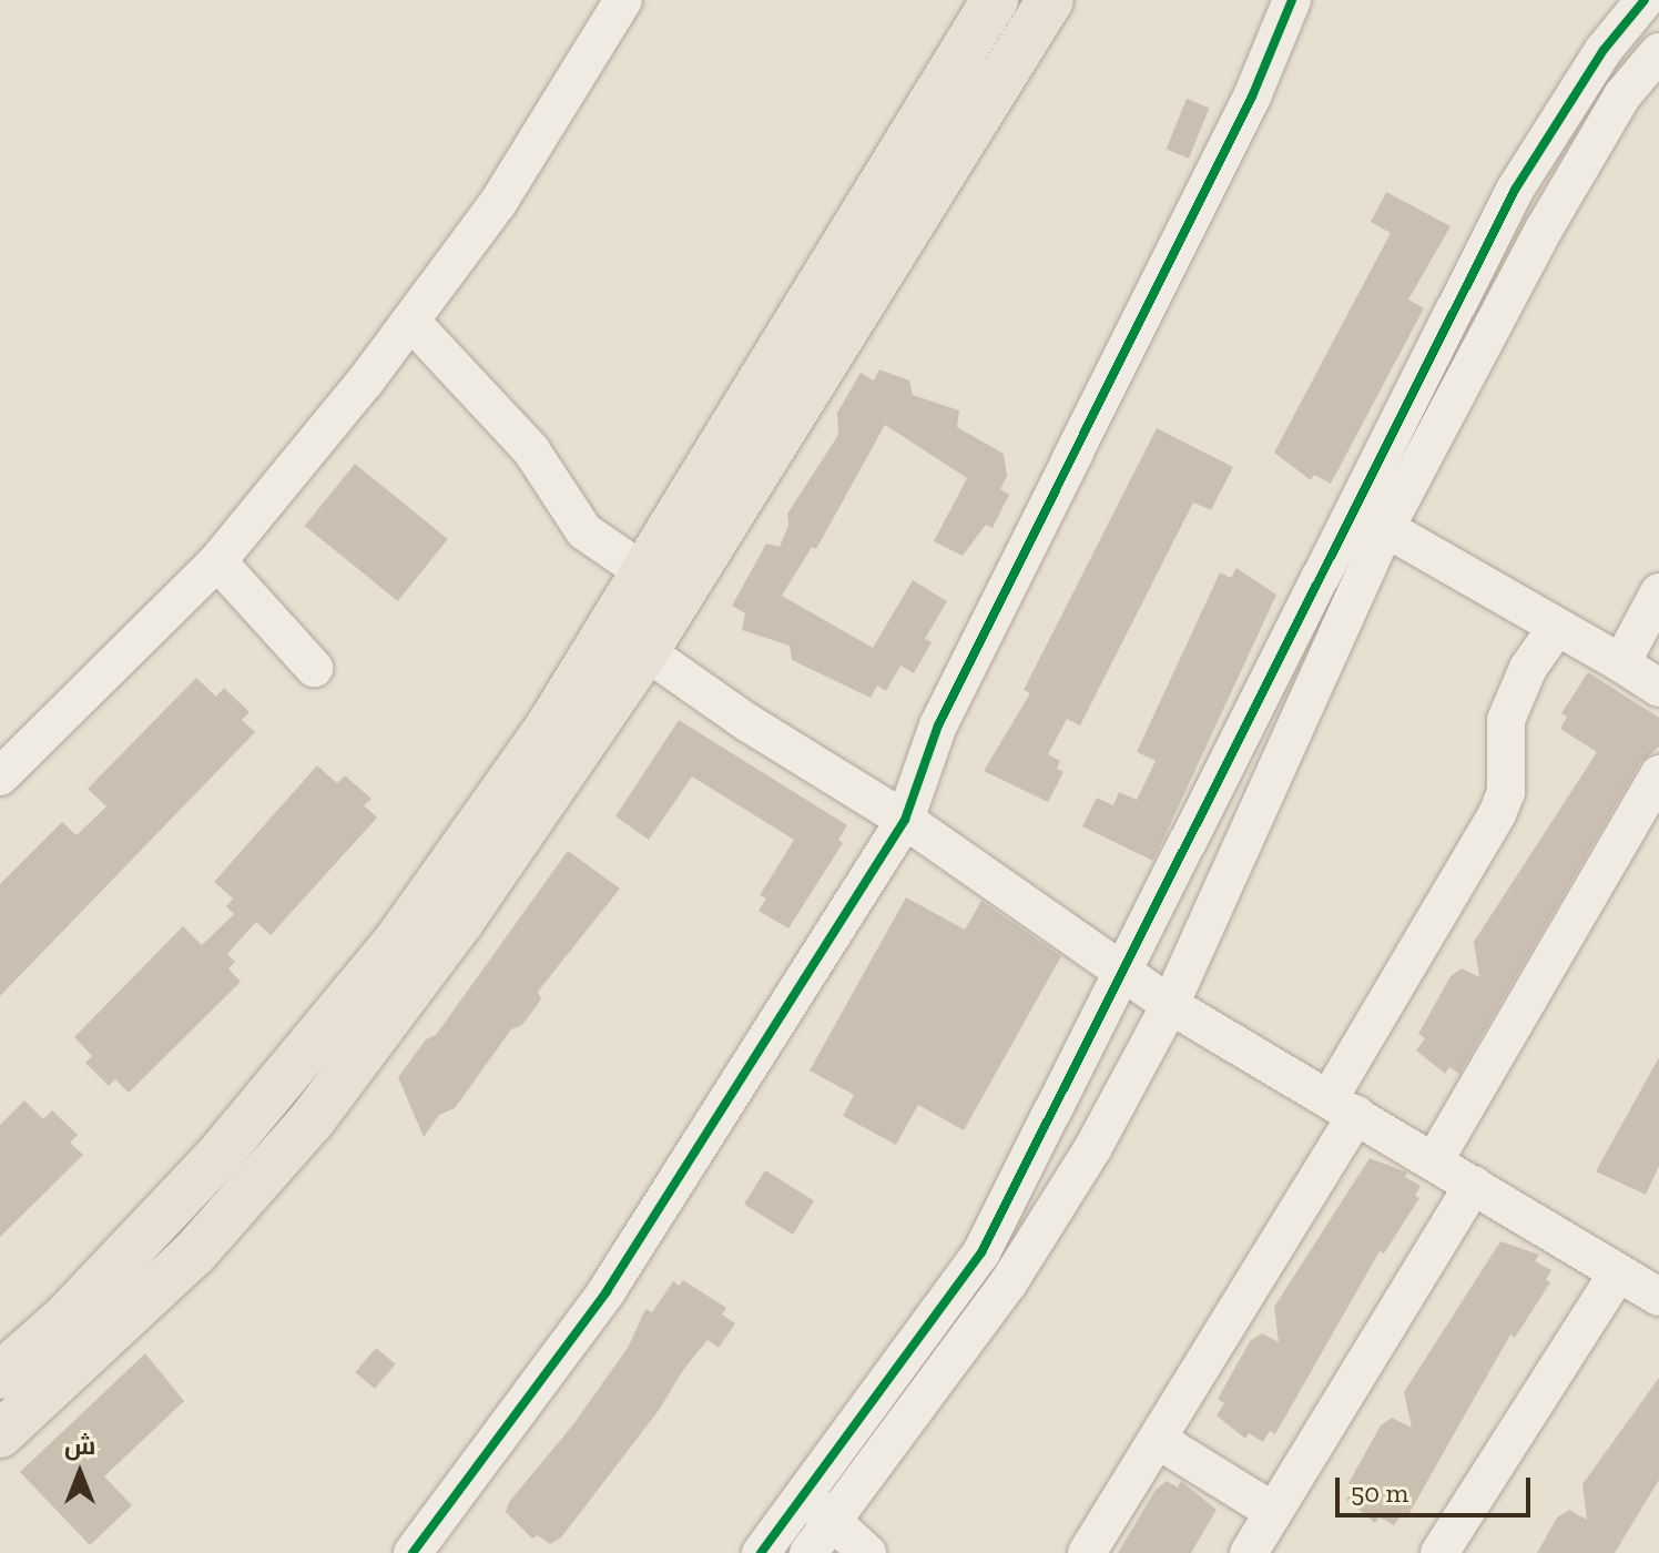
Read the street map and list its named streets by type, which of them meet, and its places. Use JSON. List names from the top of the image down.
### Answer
{
  "scale_bar": "50 m",
  "north": "top"
}
